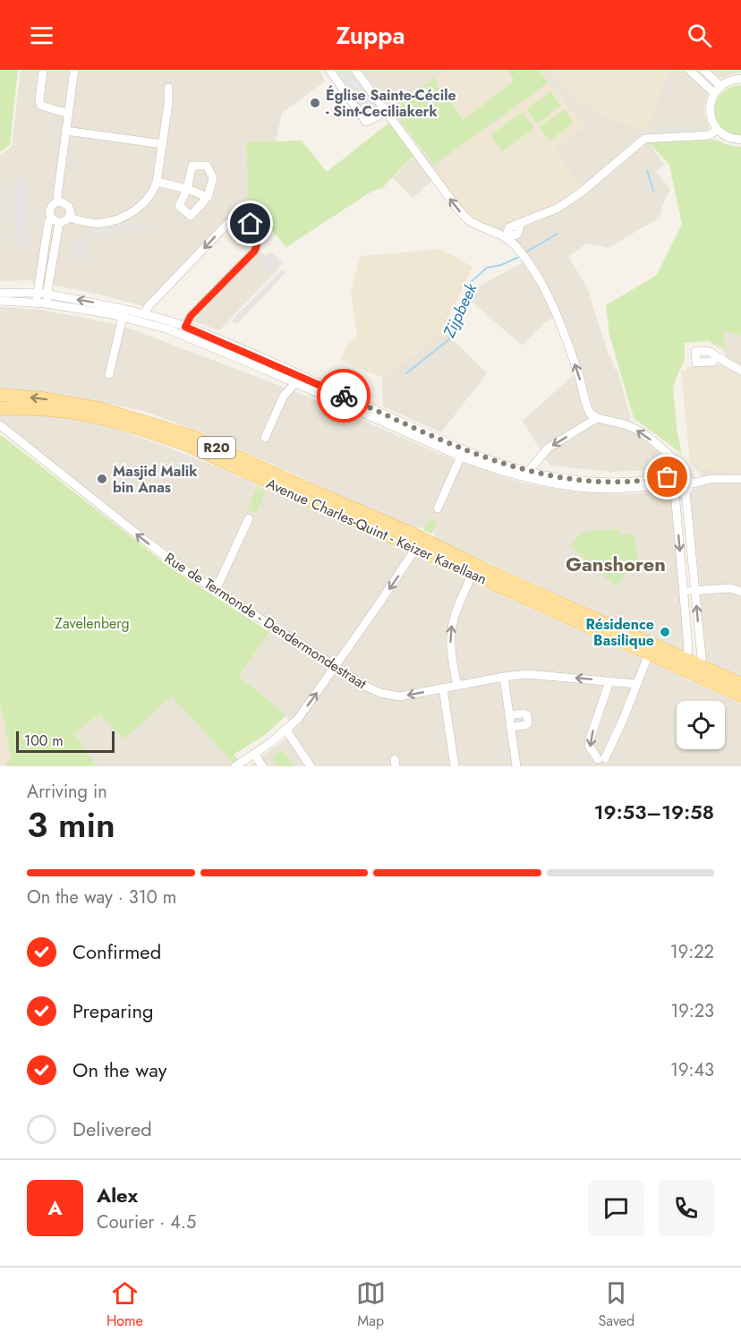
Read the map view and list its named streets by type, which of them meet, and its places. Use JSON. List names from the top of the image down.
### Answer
{
  "streets": {
    "main road": ["R20", "Avenue Charles-Quint - Keizer Karellaan"],
    "street": ["Rue de Termonde - Dendermondestraat"]
  },
  "one_way": ["Rue de Termonde - Dendermondestraat"],
  "districts": ["Ganshoren"],
  "water": ["Zijpbeek"],
  "parks": ["Zavelenberg"],
  "places": ["Église Sainte-Cécile - Sint-Ceciliakerk", "Masjid Malik bin Anas", "Résidence Basilique"],
  "scale_bar": "100 m",
  "page": {
    "header": "Zuppa",
    "scale": "100 m",
    "heading": ["3 min", "Arriving in", "19:53–19:58"],
    "panel": ["Alex", "Courier · 4.5"],
    "bar": "On the way · 310 m",
    "list": [
      ["Confirmed", "19:22"],
      ["Preparing", "19:23"],
      ["On the way", "19:43"],
      "Delivered"
    ],
    "round": "A",
    "tabs": ["Home", "Map", "Saved"]
  }
}
